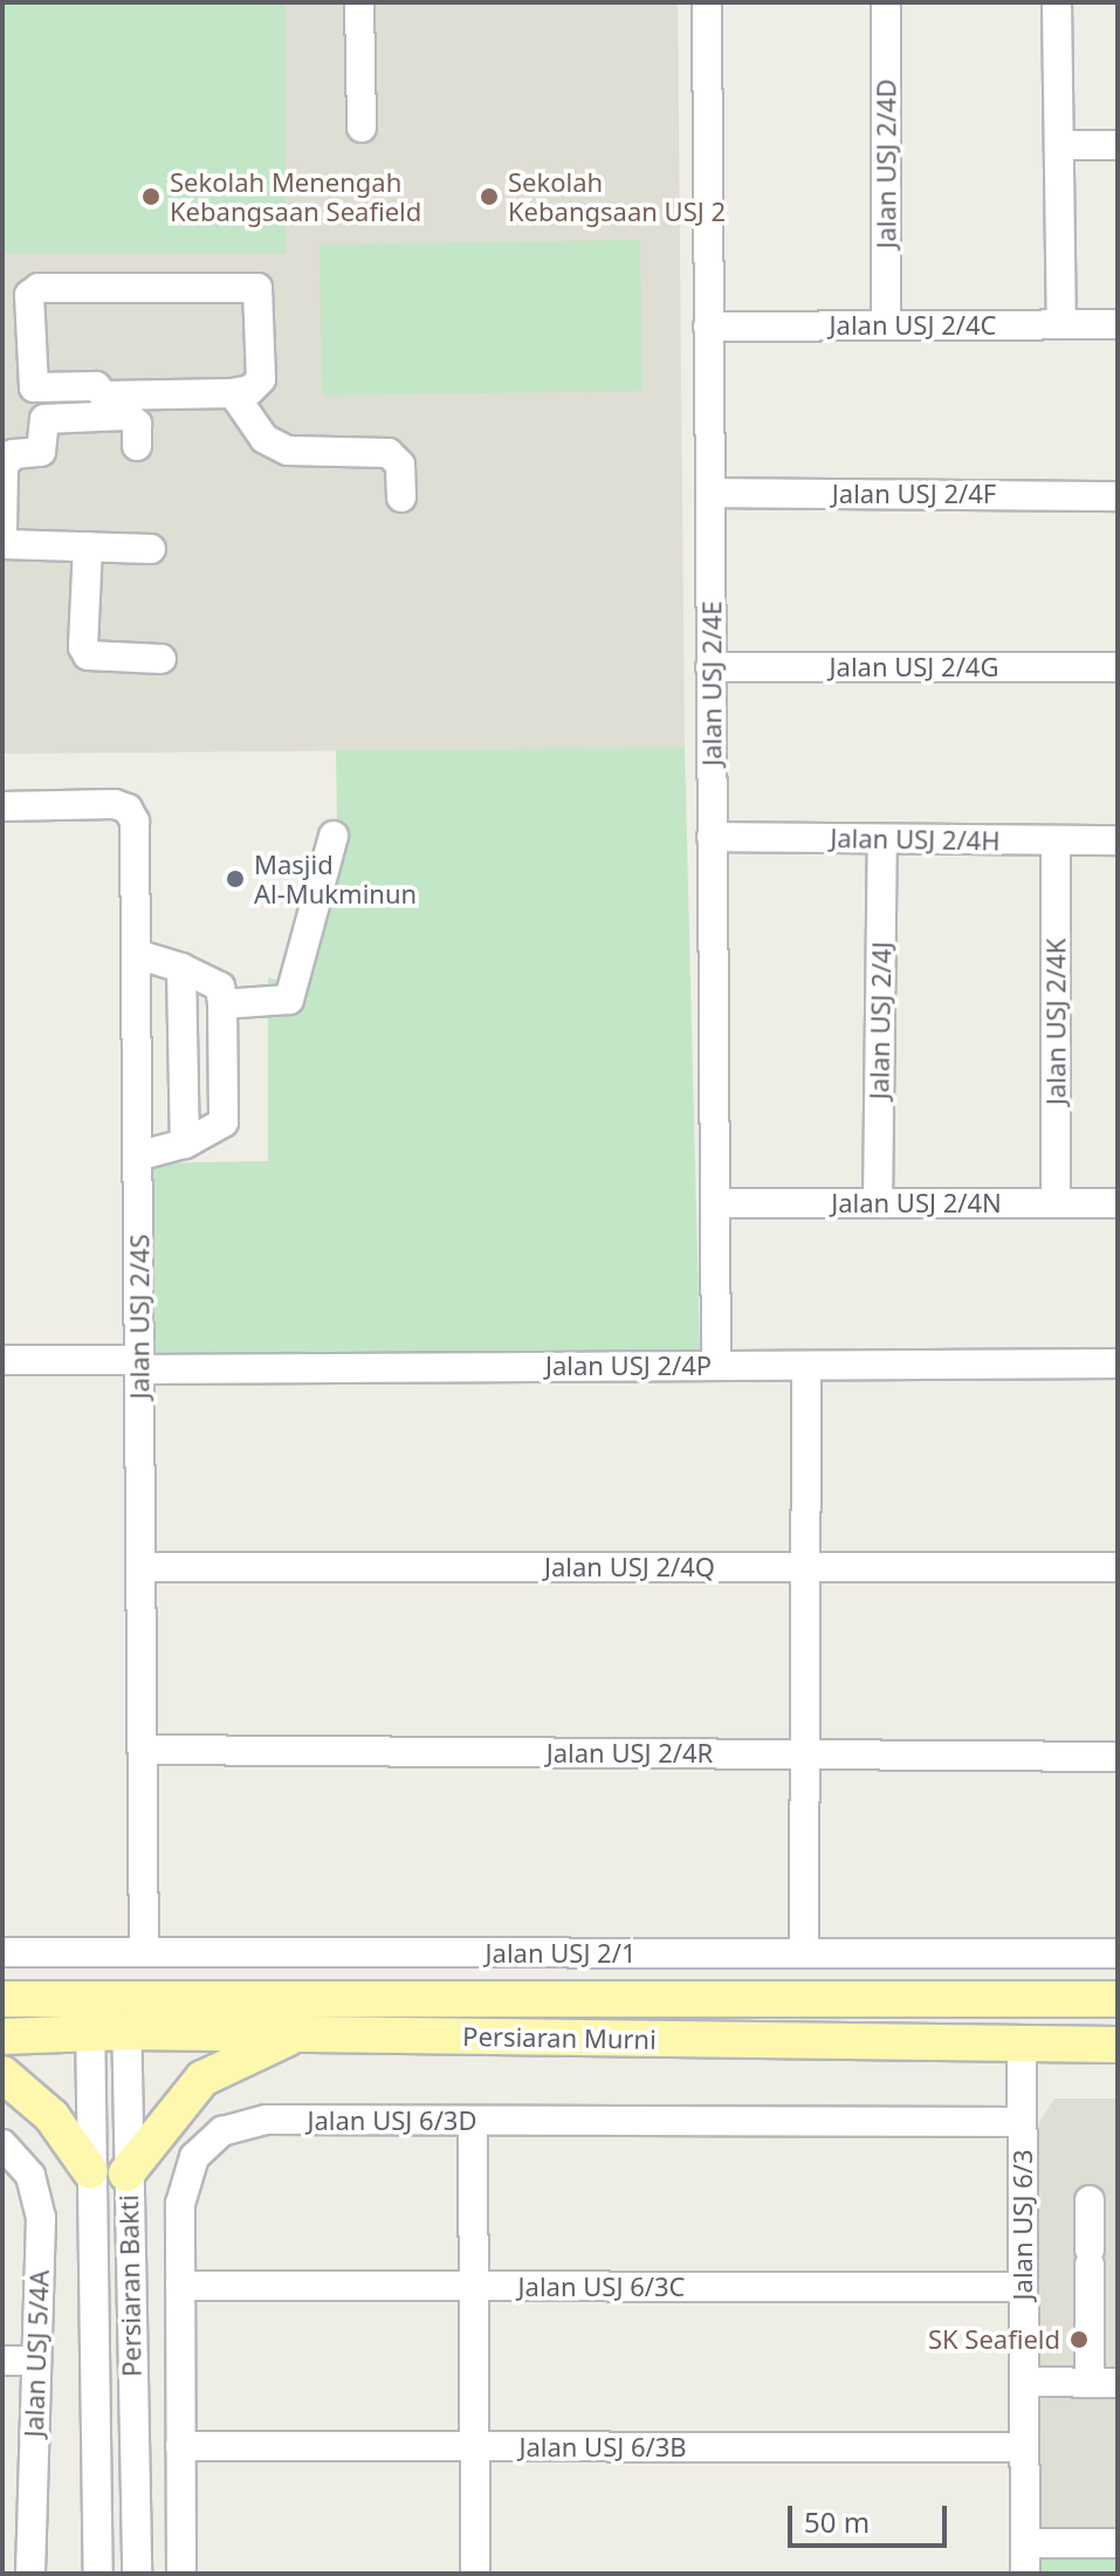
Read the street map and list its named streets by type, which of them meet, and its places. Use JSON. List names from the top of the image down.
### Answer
{
  "streets": {
    "main road": ["Persiaran Murni"],
    "street": [
      "Jalan USJ 2/4D",
      "Jalan USJ 2/4C",
      "Jalan USJ 2/4F",
      "Jalan USJ 2/4G",
      "Jalan USJ 2/4E",
      "Jalan USJ 2/4H",
      "Jalan USJ 2/4J",
      "Jalan USJ 2/4K",
      "Jalan USJ 2/4N",
      "Jalan USJ 2/4S",
      "Jalan USJ 2/4P",
      "Jalan USJ 2/4Q",
      "Jalan USJ 2/4R",
      "Jalan USJ 2/1",
      "Jalan USJ 6/3D",
      "Jalan USJ 6/3",
      "Persiaran Bakti",
      "Jalan USJ 6/3C",
      "Jalan USJ 5/4A",
      "Jalan USJ 6/3B"
    ]
  },
  "crossings": [
    ["Jalan USJ 2/4D", "Jalan USJ 2/4C"],
    ["Jalan USJ 2/4C", "Jalan USJ 2/4E"],
    ["Jalan USJ 2/4F", "Jalan USJ 2/4E"],
    ["Jalan USJ 2/4G", "Jalan USJ 2/4E"],
    ["Jalan USJ 2/4E", "Jalan USJ 2/4H"],
    ["Jalan USJ 2/4E", "Jalan USJ 2/4N"],
    ["Jalan USJ 2/4E", "Jalan USJ 2/4P"],
    ["Jalan USJ 2/4H", "Jalan USJ 2/4J"],
    ["Jalan USJ 2/4H", "Jalan USJ 2/4K"],
    ["Jalan USJ 2/4J", "Jalan USJ 2/4N"],
    ["Jalan USJ 2/4K", "Jalan USJ 2/4N"],
    ["Jalan USJ 2/4S", "Jalan USJ 2/4P"],
    ["Jalan USJ 2/4S", "Jalan USJ 2/4Q"],
    ["Jalan USJ 2/4S", "Jalan USJ 2/4R"],
    ["Jalan USJ 2/4S", "Jalan USJ 2/1"],
    ["Persiaran Murni", "Jalan USJ 6/3"],
    ["Persiaran Murni", "Persiaran Bakti"],
    ["Jalan USJ 6/3D", "Jalan USJ 6/3"],
    ["Jalan USJ 6/3D", "Jalan USJ 6/3C"],
    ["Jalan USJ 6/3D", "Jalan USJ 6/3B"],
    ["Jalan USJ 6/3", "Jalan USJ 6/3C"],
    ["Jalan USJ 6/3", "Jalan USJ 6/3B"]
  ],
  "places": [
    "Sekolah Menengah Kebangsaan Seafield",
    "Sekolah Kebangsaan USJ 2",
    "Masjid Al-Mukminun",
    "SK Seafield"
  ],
  "scale_bar": "50 m"
}
